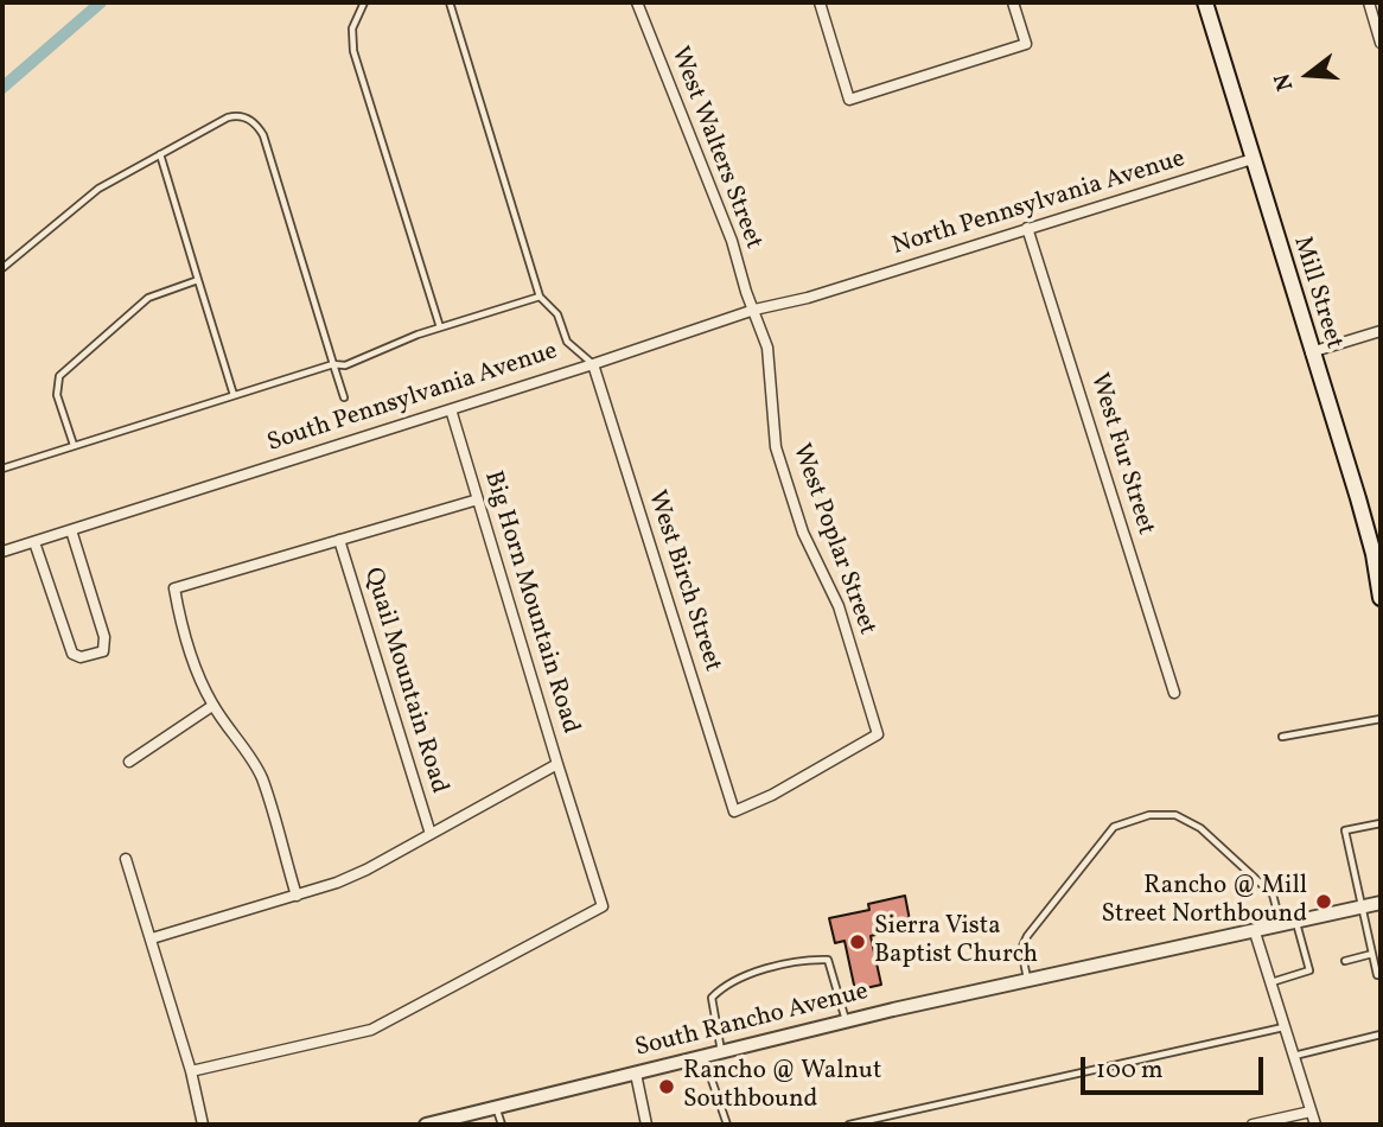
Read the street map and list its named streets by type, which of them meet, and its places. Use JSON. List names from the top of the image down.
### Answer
{
  "streets": {
    "main road": ["Mill Street"],
    "street": [
      "West Walters Street",
      "North Pennsylvania Avenue",
      "South Pennsylvania Avenue",
      "West Fur Street",
      "West Poplar Street",
      "West Birch Street",
      "Big Horn Mountain Road",
      "Quail Mountain Road",
      "South Rancho Avenue"
    ]
  },
  "crossings": [
    ["West Walters Street", "South Pennsylvania Avenue"],
    ["West Walters Street", "West Poplar Street"],
    ["North Pennsylvania Avenue", "Mill Street"],
    ["North Pennsylvania Avenue", "South Pennsylvania Avenue"],
    ["North Pennsylvania Avenue", "West Fur Street"],
    ["South Pennsylvania Avenue", "West Poplar Street"],
    ["South Pennsylvania Avenue", "West Birch Street"],
    ["South Pennsylvania Avenue", "Big Horn Mountain Road"],
    ["West Poplar Street", "West Birch Street"],
    ["Big Horn Mountain Road", "Quail Mountain Road"]
  ],
  "places": ["Rancho @ Mill Street Northbound", "Sierra Vista Baptist Church", "Rancho @ Walnut Southbound"],
  "scale_bar": "100 m",
  "north": "left"
}
